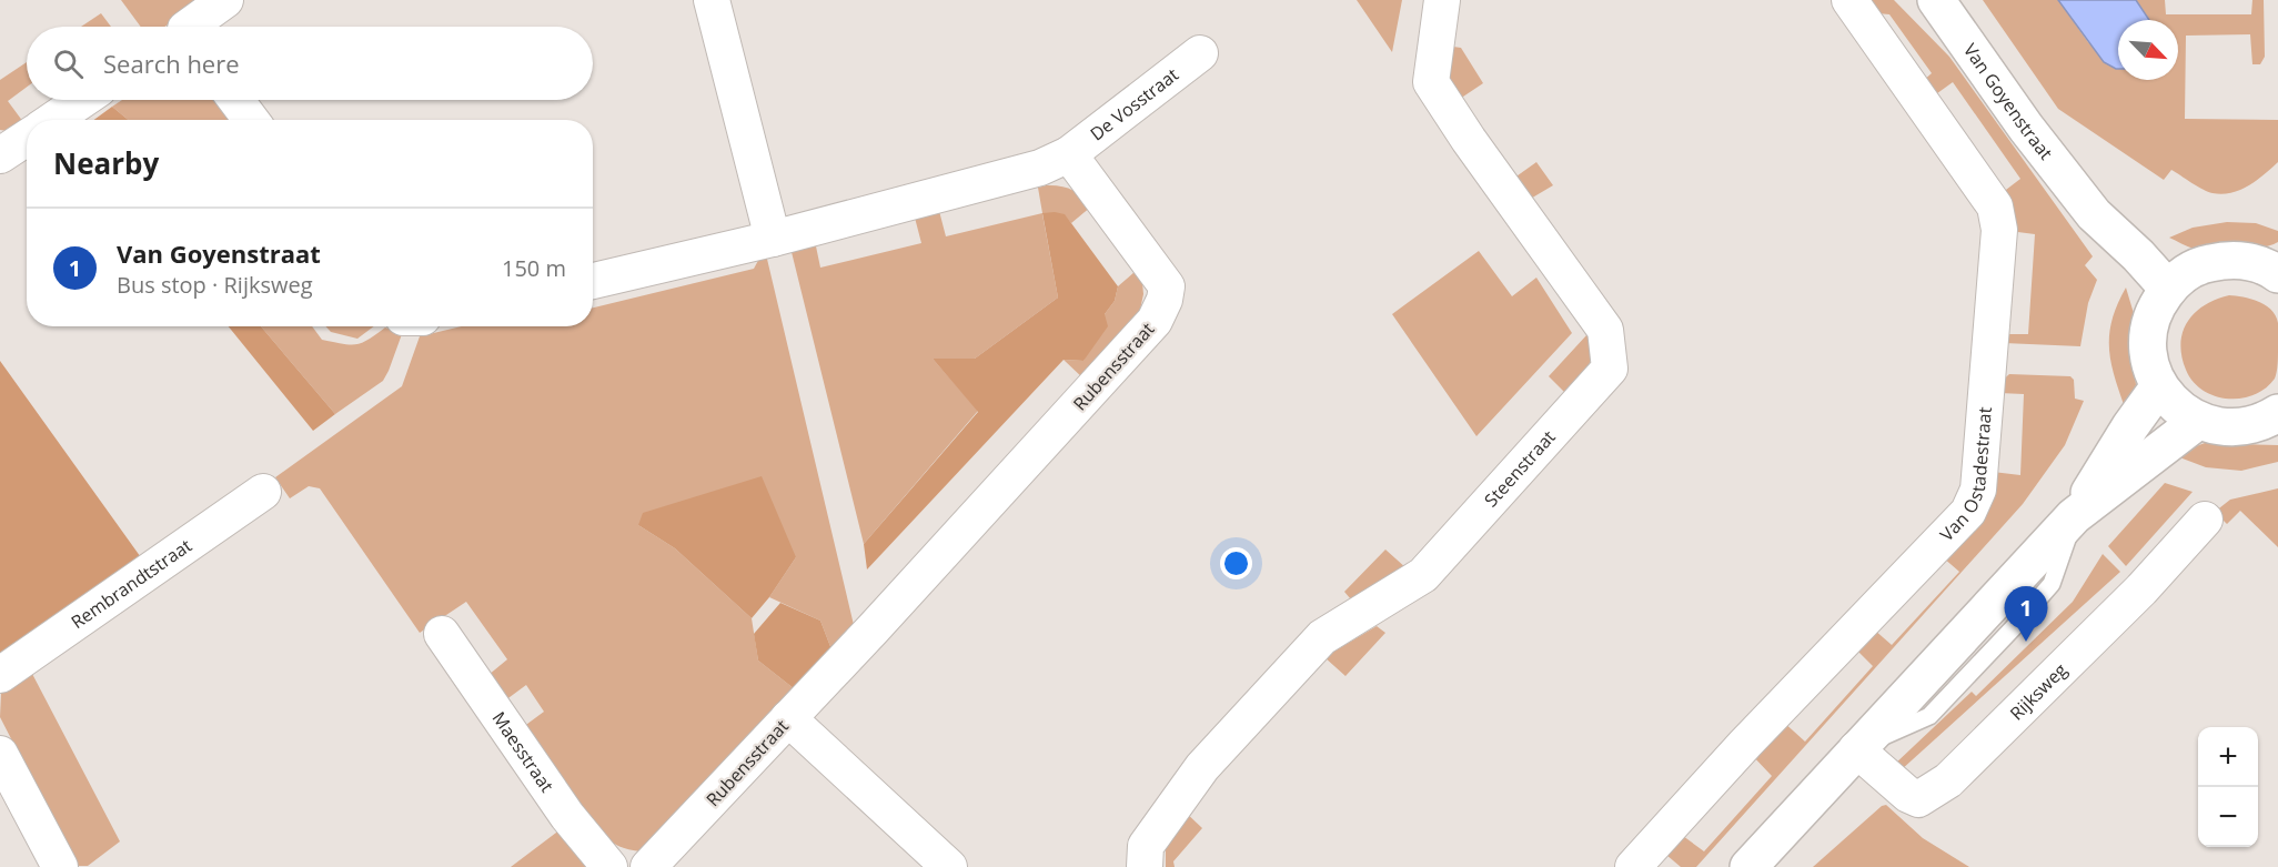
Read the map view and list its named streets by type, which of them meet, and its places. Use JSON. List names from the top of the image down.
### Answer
{
  "streets": {
    "street": [
      "Van Goyenstraat",
      "De Vosstraat",
      "Rubensstraat",
      "Steenstraat",
      "Van Ostadestraat",
      "Rembrandtstraat",
      "Rijksweg",
      "Maesstraat"
    ]
  },
  "crossings": [
    ["De Vosstraat", "Rubensstraat"]
  ],
  "north": "bottom right",
  "page": {
    "search": "Search here",
    "heading": "Nearby",
    "list": [
      {
        "mark": "1",
        "name": "Van Goyenstraat",
        "note": "Bus stop · Rijksweg",
        "value": "150 m"
      }
    ],
    "pins": "1",
    "map_buttons": ["+", "−"]
  }
}
